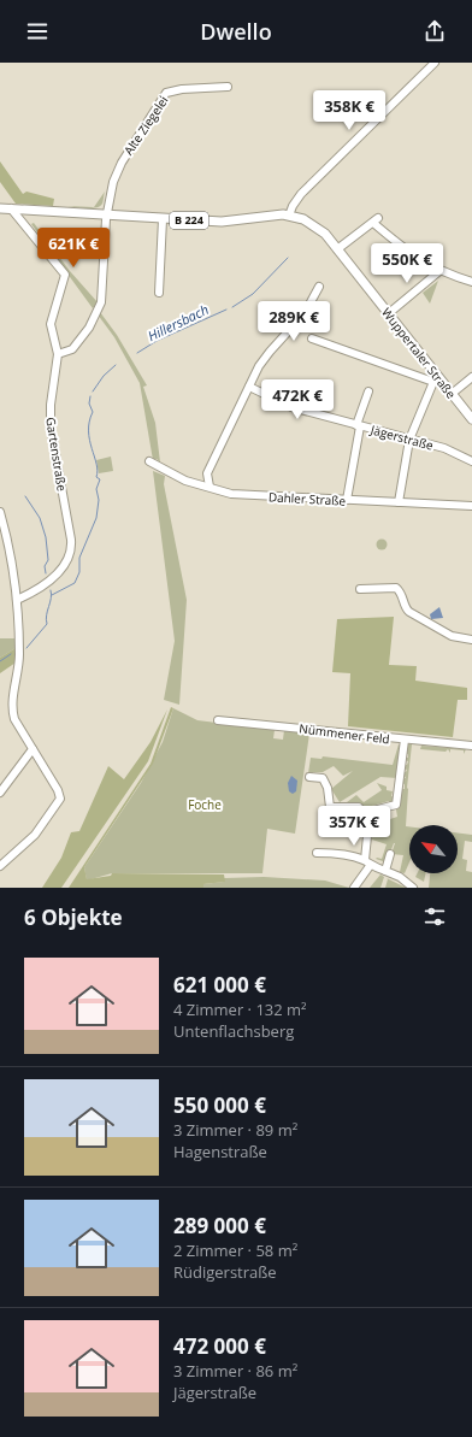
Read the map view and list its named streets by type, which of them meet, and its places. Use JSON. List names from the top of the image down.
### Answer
{
  "streets": {
    "main road": ["B 224", "Wuppertaler Straße"],
    "street": [
      "Alte Ziegelei",
      "Jägerstraße",
      "Gartenstraße",
      "Dahler Straße",
      "Nümmener Feld"
    ]
  },
  "crossings": [
    ["Alte Ziegelei", "Wuppertaler Straße"]
  ],
  "water": ["Hillersbach"],
  "parks": ["Foche"],
  "north": "top left",
  "page": {
    "header": "Dwello",
    "price": [
      "358K €",
      "621K €",
      "550K €",
      "289K €",
      "472K €",
      "357K €"
    ],
    "heading": "6 Objekte",
    "list": [
      {
        "name": "621 000 €",
        "note": "4 Zimmer · 132 m² · Untenflachsberg"
      },
      {
        "name": "550 000 €",
        "note": "3 Zimmer · 89 m² · Hagenstraße"
      },
      {
        "name": "289 000 €",
        "note": "2 Zimmer · 58 m² · Rüdigerstraße"
      },
      {
        "name": "472 000 €",
        "note": "3 Zimmer · 86 m² · Jägerstraße"
      }
    ]
  }
}
